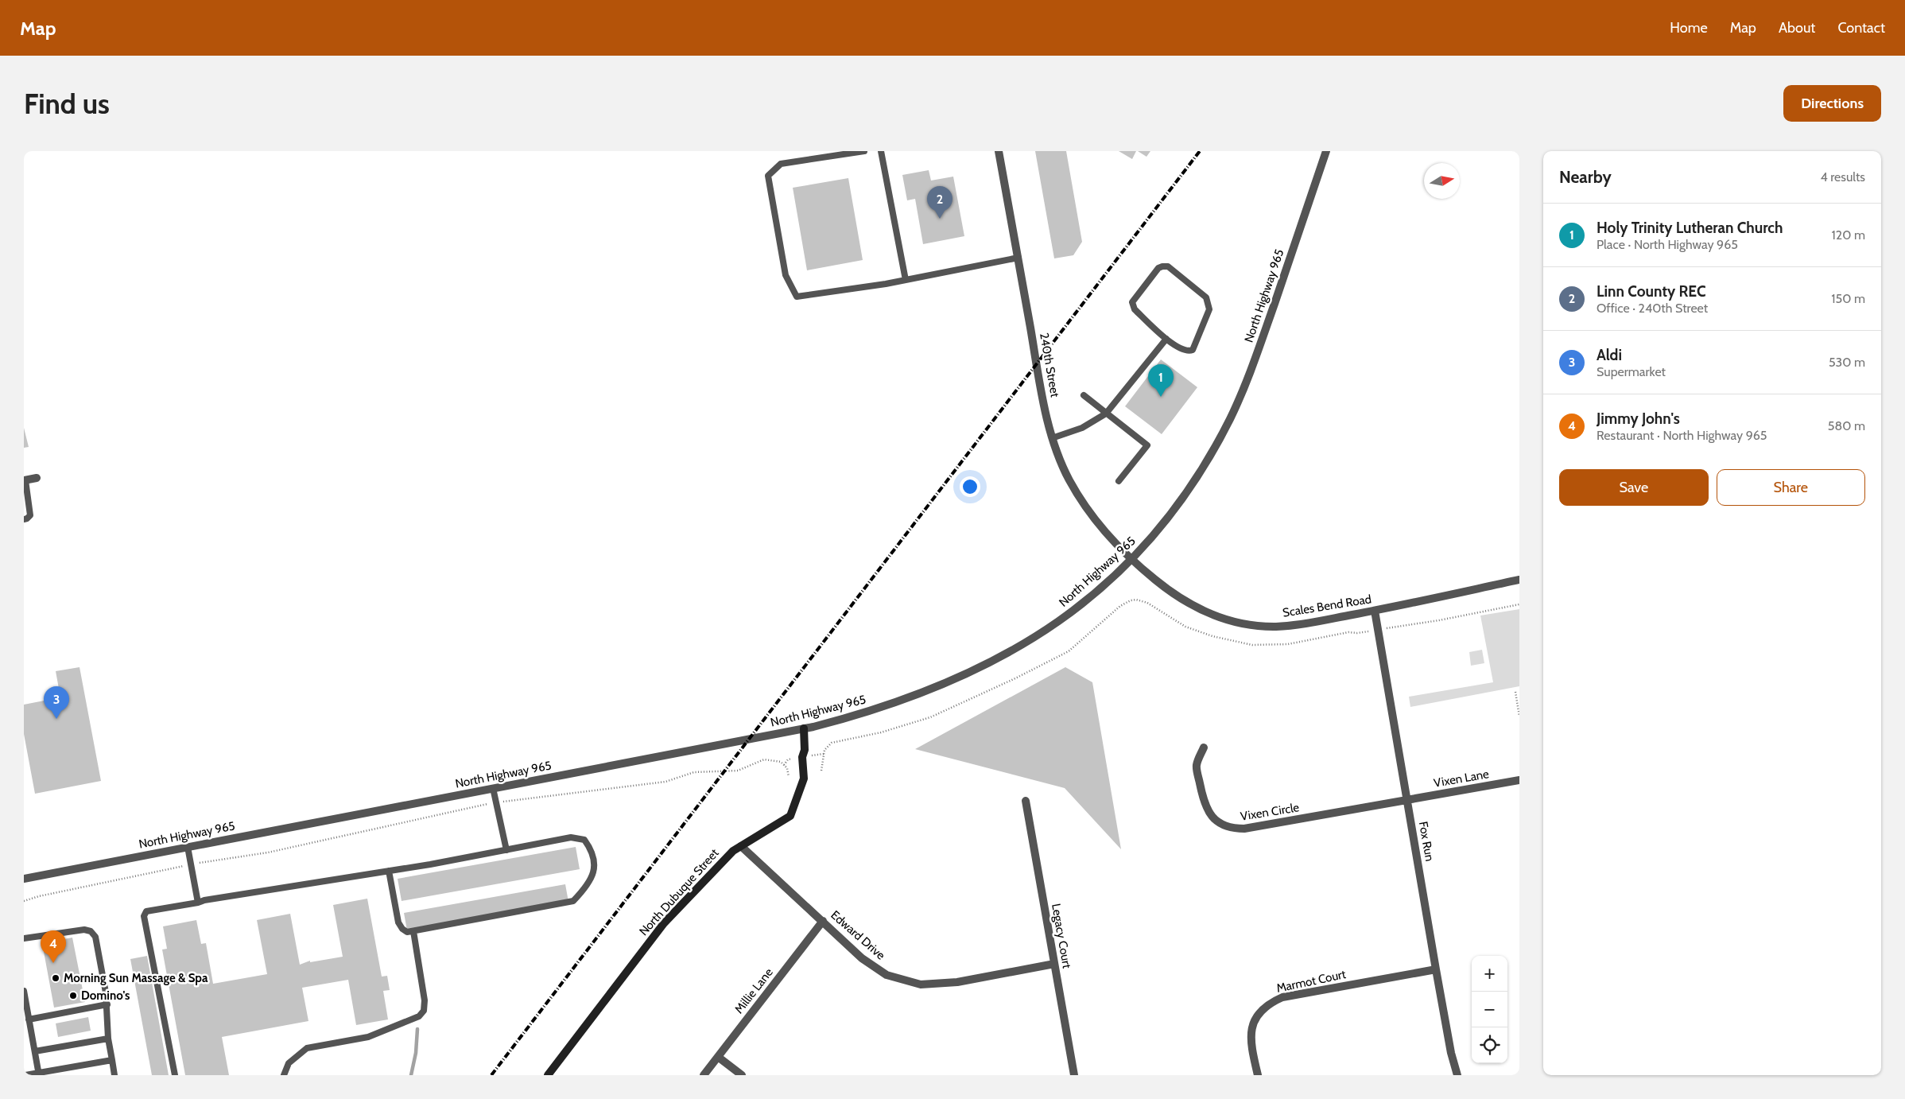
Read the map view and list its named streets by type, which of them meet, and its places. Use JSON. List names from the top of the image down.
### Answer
{
  "streets": {
    "main road": ["North Dubuque Street"],
    "street": [
      "North Highway 965",
      "240th Street",
      "Scales Bend Road",
      "Vixen Lane",
      "Vixen Circle",
      "Fox Run",
      "Edward Drive",
      "Legacy Court",
      "Marmot Court",
      "Millie Lane"
    ]
  },
  "crossings": [
    ["North Highway 965", "240th Street"],
    ["North Highway 965", "Scales Bend Road"],
    ["North Highway 965", "North Dubuque Street"],
    ["240th Street", "Scales Bend Road"],
    ["Scales Bend Road", "Fox Run"],
    ["Vixen Lane", "Vixen Circle"],
    ["Vixen Lane", "Fox Run"],
    ["Vixen Circle", "Fox Run"],
    ["Fox Run", "Marmot Court"],
    ["North Dubuque Street", "Edward Drive"],
    ["Edward Drive", "Legacy Court"],
    ["Edward Drive", "Millie Lane"]
  ],
  "places": ["Morning Sun Massage & Spa", "Domino's"],
  "north": "right",
  "page": {
    "header": "Map",
    "nav": [
      "Home",
      "Map",
      "About",
      "Contact"
    ],
    "buttons": [
      "Directions",
      ["Save", "Share"]
    ],
    "title": "Find us",
    "heading": ["Nearby", "4 results"],
    "pins": [
      "2",
      "1",
      "3",
      "4"
    ],
    "list": [
      {
        "mark": "1",
        "name": "Holy Trinity Lutheran Church",
        "note": "Place · North Highway 965",
        "value": "120 m"
      },
      {
        "mark": "2",
        "name": "Linn County REC",
        "note": "Office · 240th Street",
        "value": "150 m"
      },
      {
        "mark": "3",
        "name": "Aldi",
        "note": "Supermarket",
        "value": "530 m"
      },
      {
        "mark": "4",
        "name": "Jimmy John's",
        "note": "Restaurant · North Highway 965",
        "value": "580 m"
      }
    ],
    "map_buttons": ["+", "−"]
  }
}
